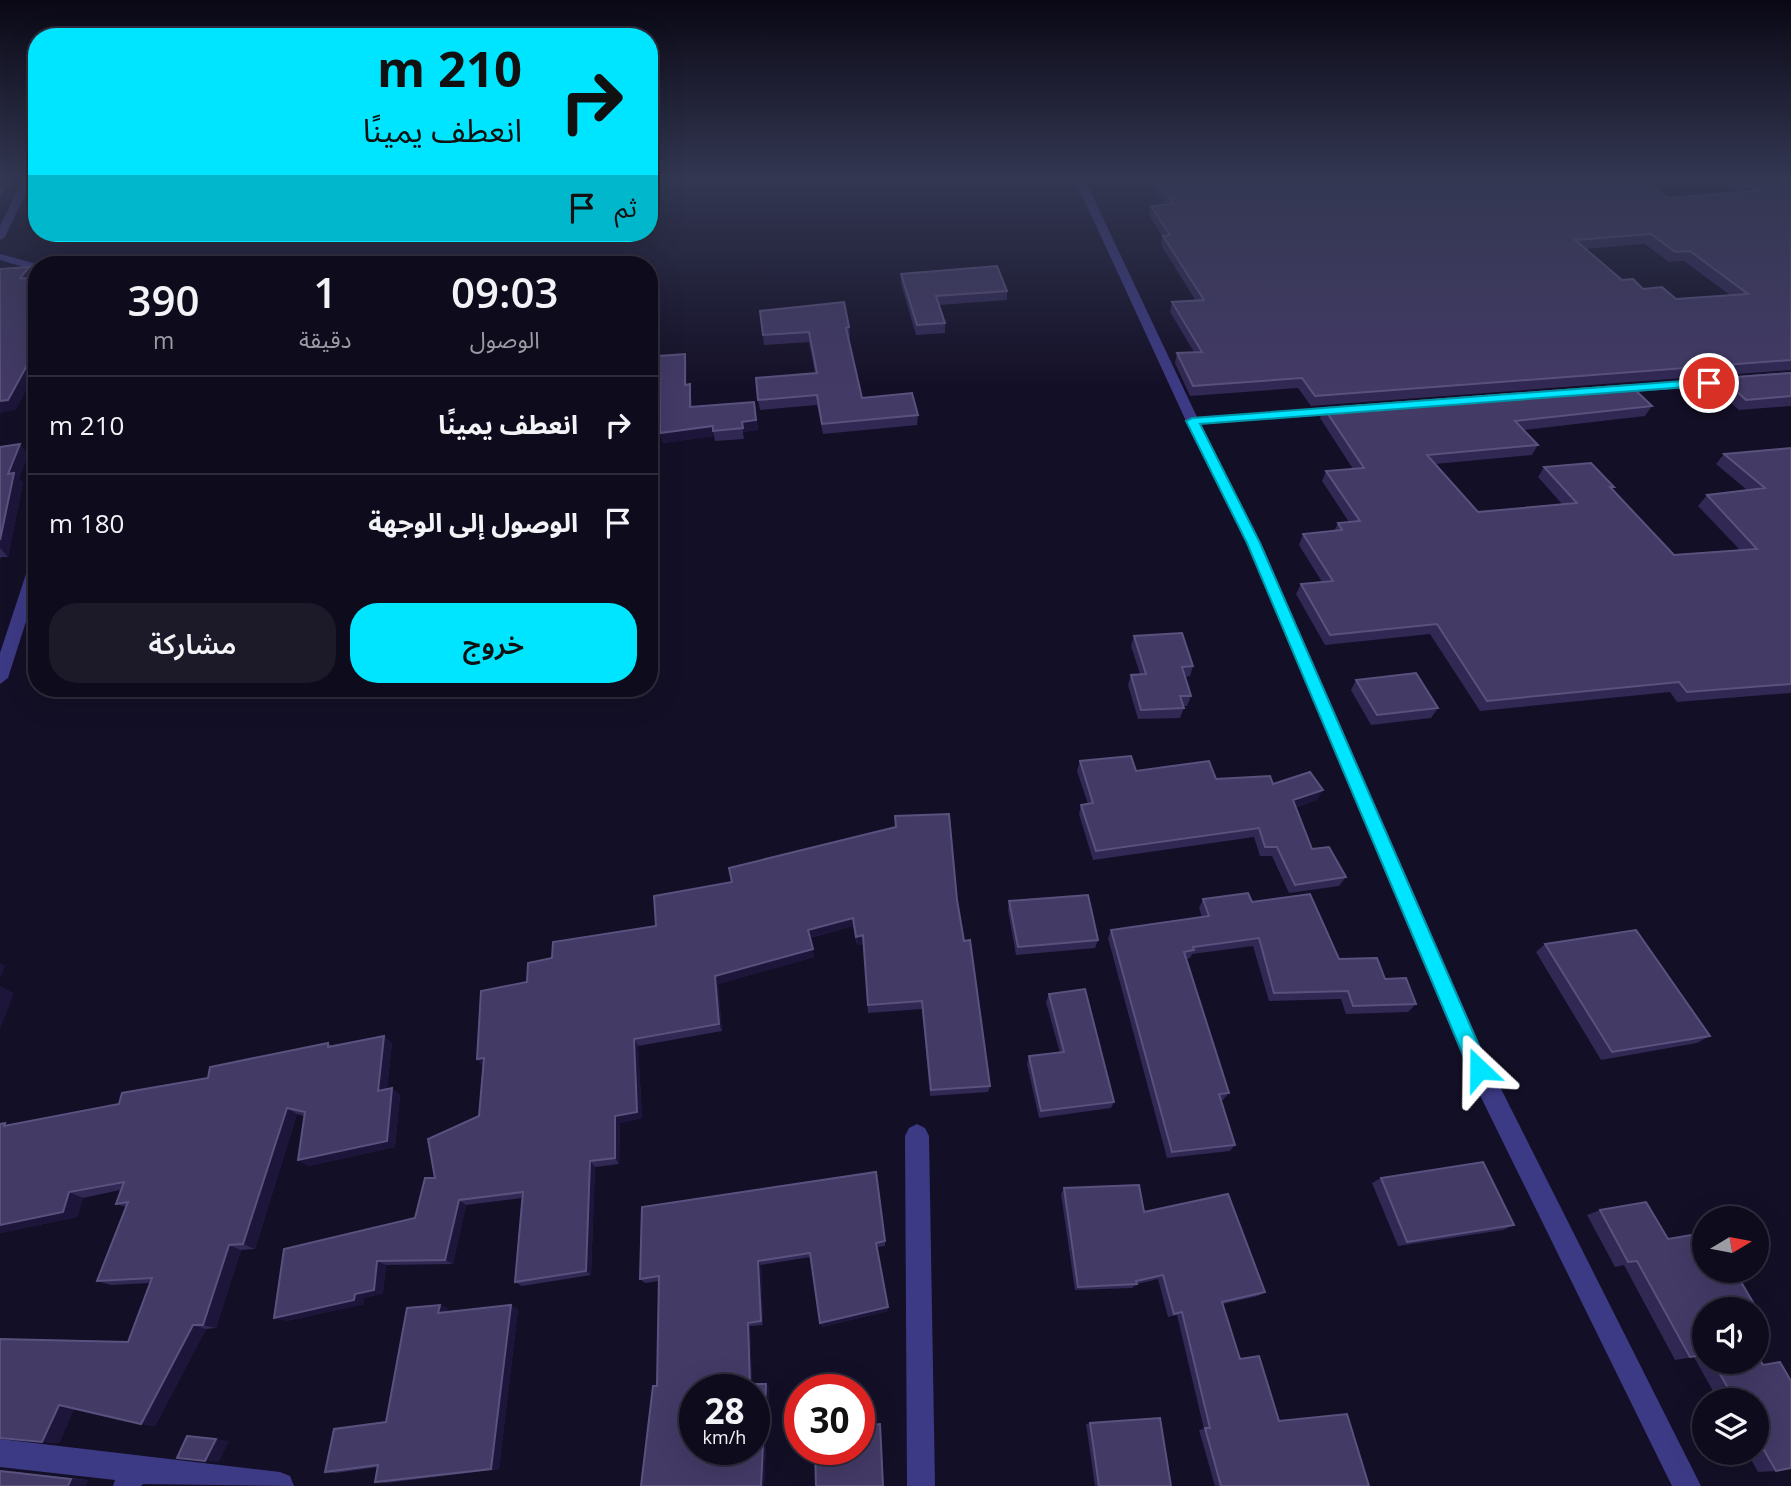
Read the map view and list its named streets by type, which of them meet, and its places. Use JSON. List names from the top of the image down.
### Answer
{
  "north": "right",
  "page": {
    "turn": ["210 m", "انعطف يمينًا"],
    "then": "ثم",
    "eta": [
      "09:03",
      "الوصول",
      "1",
      "دقيقة",
      "390",
      "m"
    ],
    "list": [
      {
        "name": "انعطف يمينًا",
        "value": "210 m"
      },
      {
        "name": "الوصول إلى الوجهة",
        "value": "180 m"
      }
    ],
    "buttons": ["خروج", "مشاركة"],
    "speed": "28 km/h",
    "limit": "30"
  }
}
